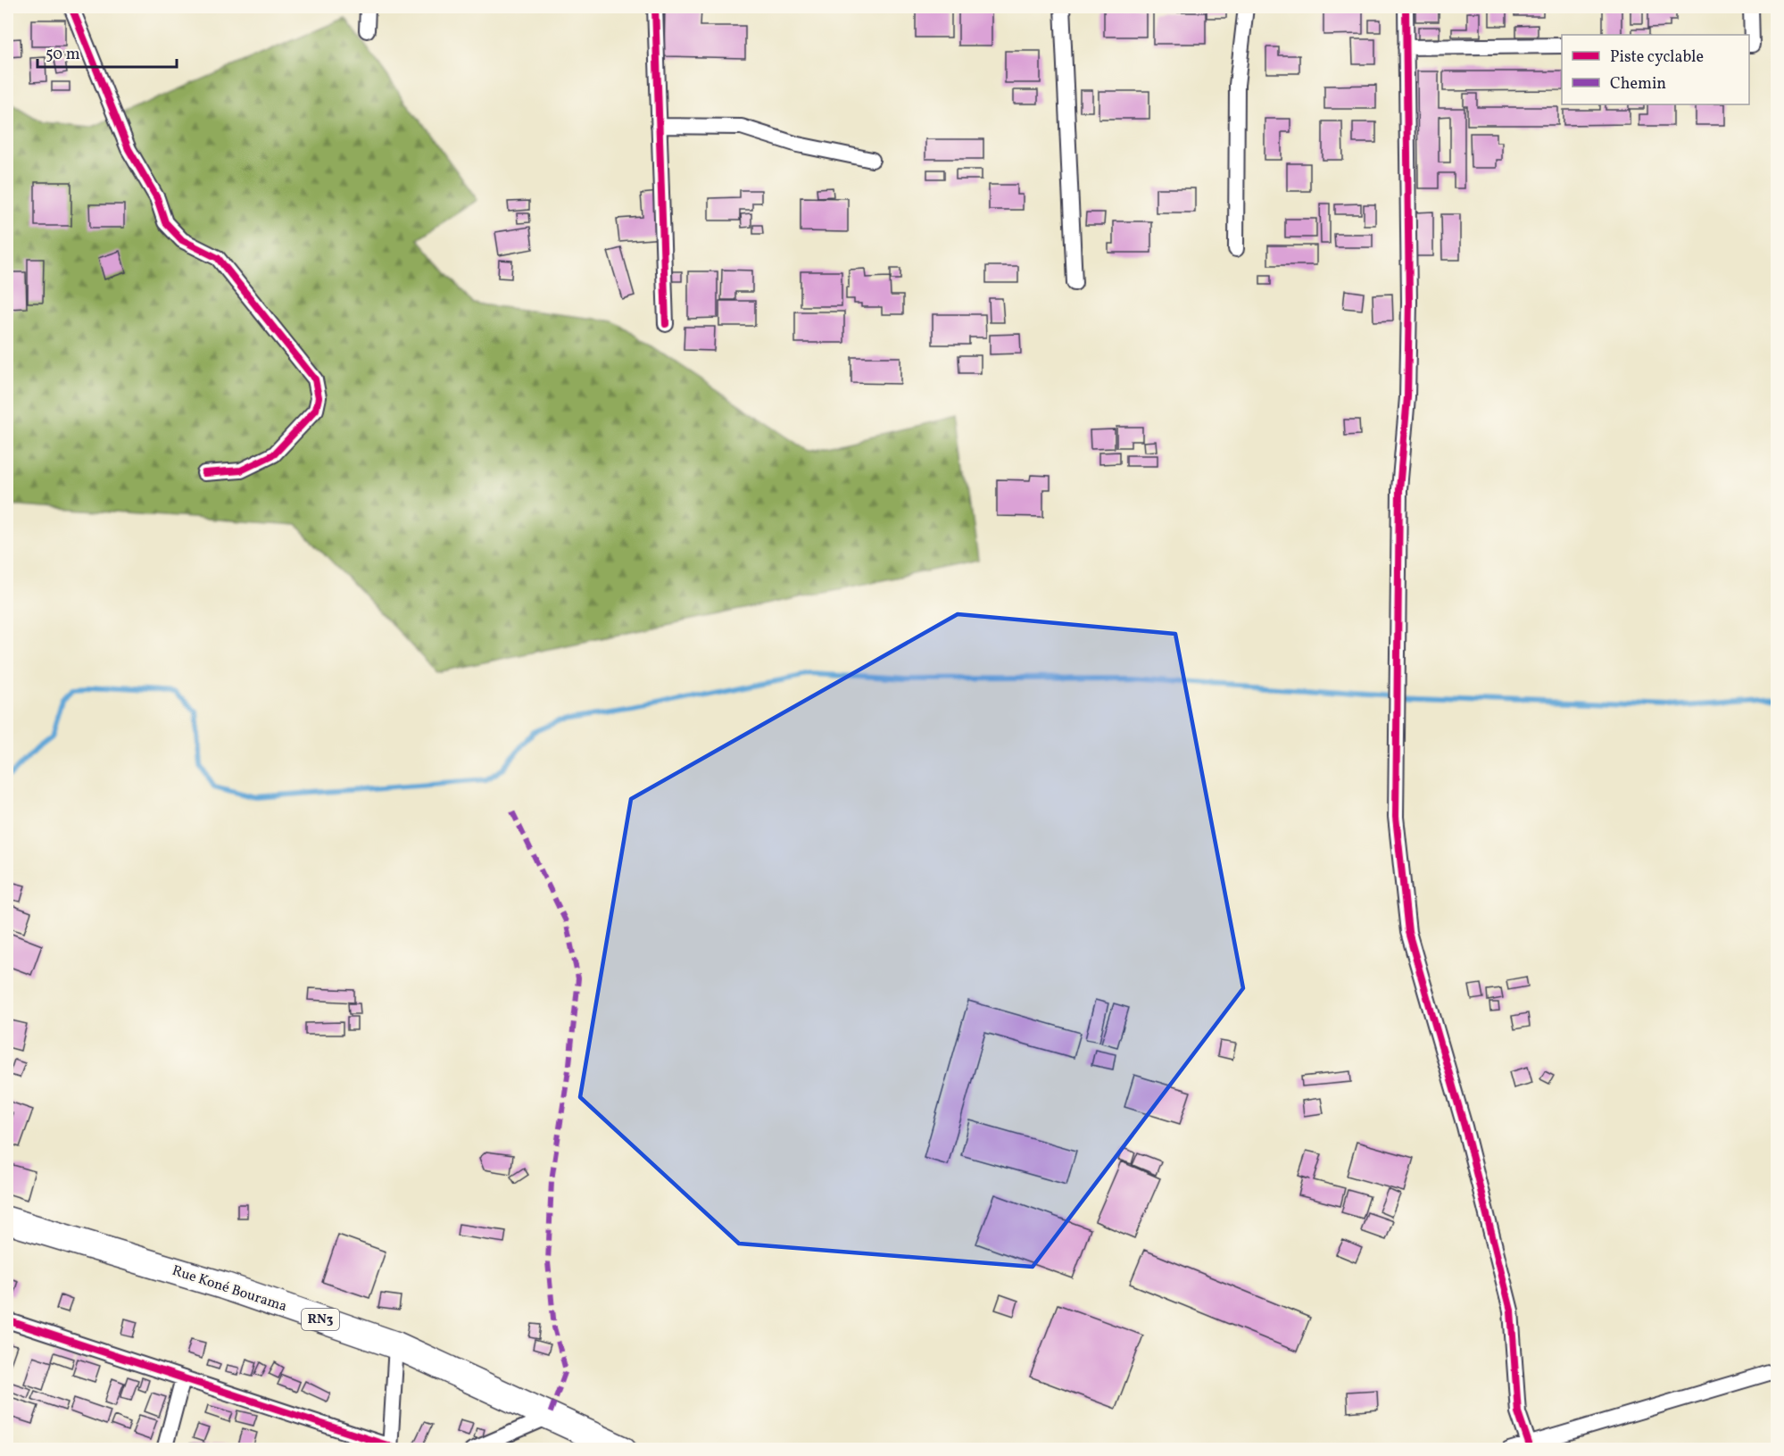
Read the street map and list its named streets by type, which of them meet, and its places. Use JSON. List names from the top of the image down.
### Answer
{
  "streets": {
    "highway": ["Rue Koné Bourama", "RN3"]
  },
  "legend": ["Piste cyclable", "Chemin"],
  "scale_bar": "50 m"
}
